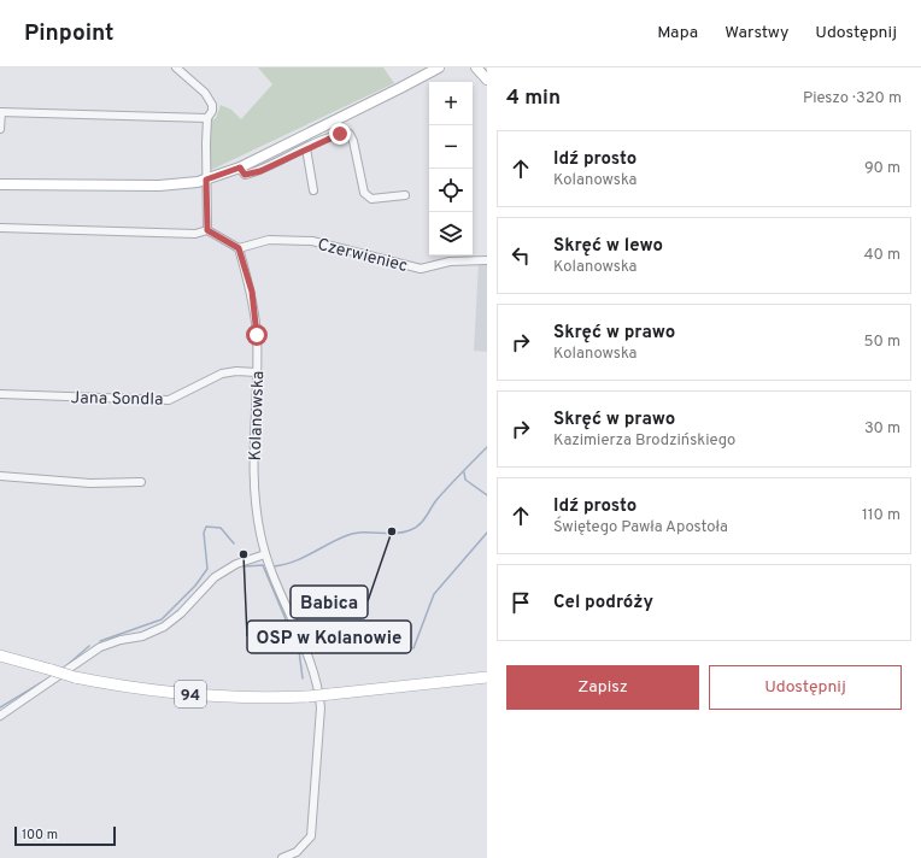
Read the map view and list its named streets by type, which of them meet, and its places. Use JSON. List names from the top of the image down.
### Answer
{
  "streets": {
    "main road": ["94"],
    "street": ["Czerwieniec", "Jana Sondla", "Kolanowska"]
  },
  "crossings": [
    ["Czerwieniec", "Kolanowska"],
    ["Jana Sondla", "Kolanowska"]
  ],
  "places": ["Babica", "OSP w Kolanowie"],
  "scale_bar": "100 m",
  "page": {
    "header": "Pinpoint",
    "nav": ["Mapa", "Warstwy", "Udostępnij"],
    "heading": ["4 min", "Pieszo · 320 m"],
    "map_buttons": ["+", "−"],
    "list": [
      ["Idź prosto", "Kolanowska", "90 m"],
      ["Skręć w lewo", "Kolanowska", "40 m"],
      ["Skręć w prawo", "Kolanowska", "50 m"],
      ["Skręć w prawo", "Kazimierza Brodzińskiego", "30 m"],
      ["Idź prosto", "Świętego Pawła Apostoła", "110 m"],
      "Cel podróży"
    ],
    "buttons": ["Zapisz", "Udostępnij"],
    "scale": "100 m"
  }
}
